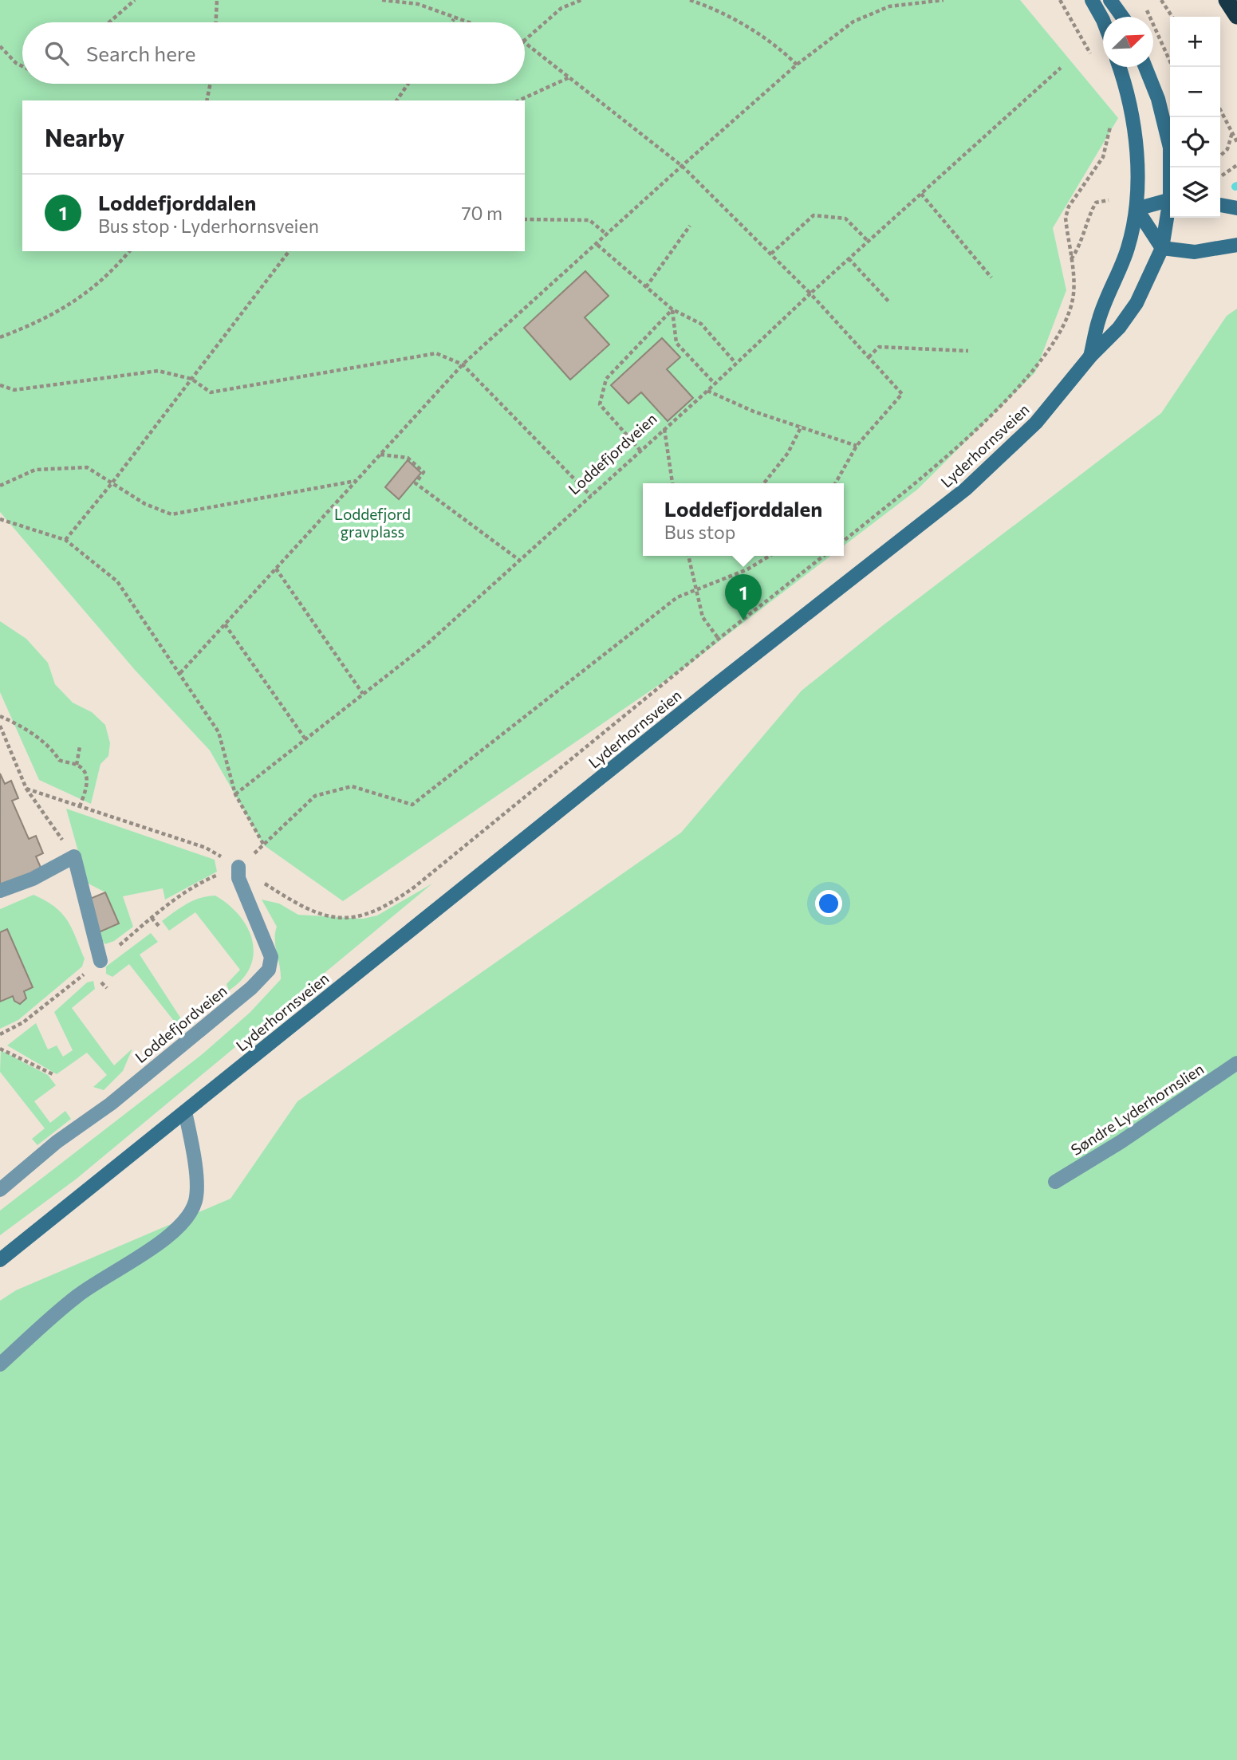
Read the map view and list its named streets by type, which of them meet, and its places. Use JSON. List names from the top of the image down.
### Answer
{
  "streets": {
    "main road": ["Lyderhornsveien"],
    "lane": ["Loddefjordveien", "Søndre Lyderhornslien"]
  },
  "parks": ["Loddefjord gravplass"],
  "north": "top right",
  "page": {
    "map_buttons": ["+", "−"],
    "search": "Search here",
    "heading": "Nearby",
    "list": [
      {
        "mark": "1",
        "name": "Loddefjorddalen",
        "note": "Bus stop · Lyderhornsveien",
        "value": "70 m"
      }
    ],
    "popup": ["Loddefjorddalen", "Bus stop"],
    "pins": "1"
  }
}
